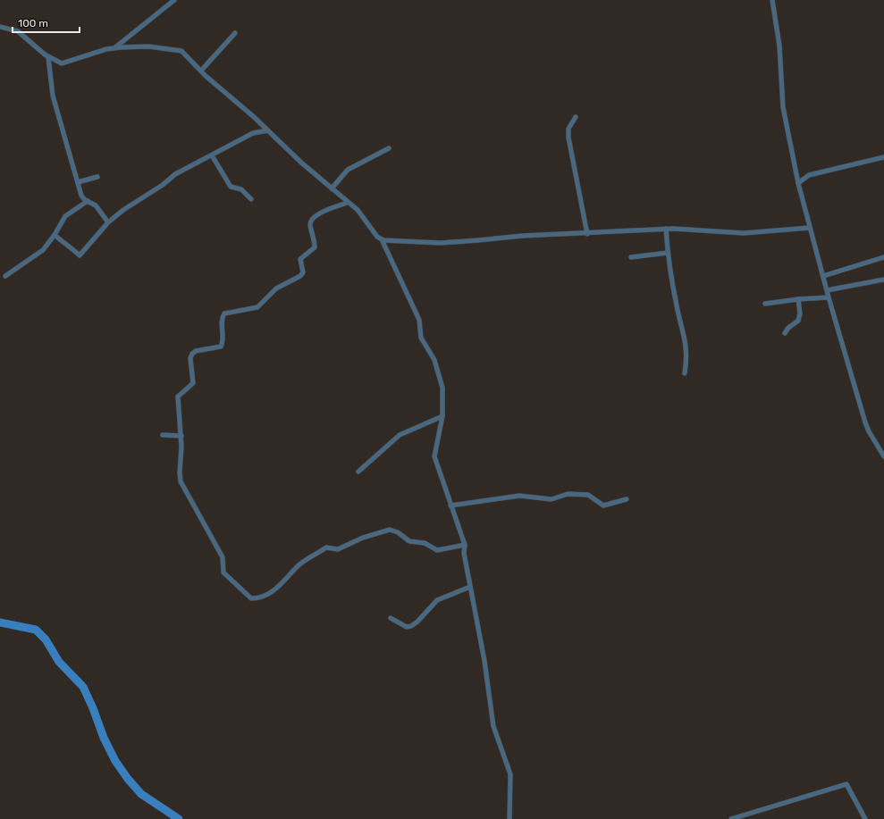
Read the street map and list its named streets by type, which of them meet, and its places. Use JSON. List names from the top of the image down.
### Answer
{
  "scale_bar": "100 m"
}
